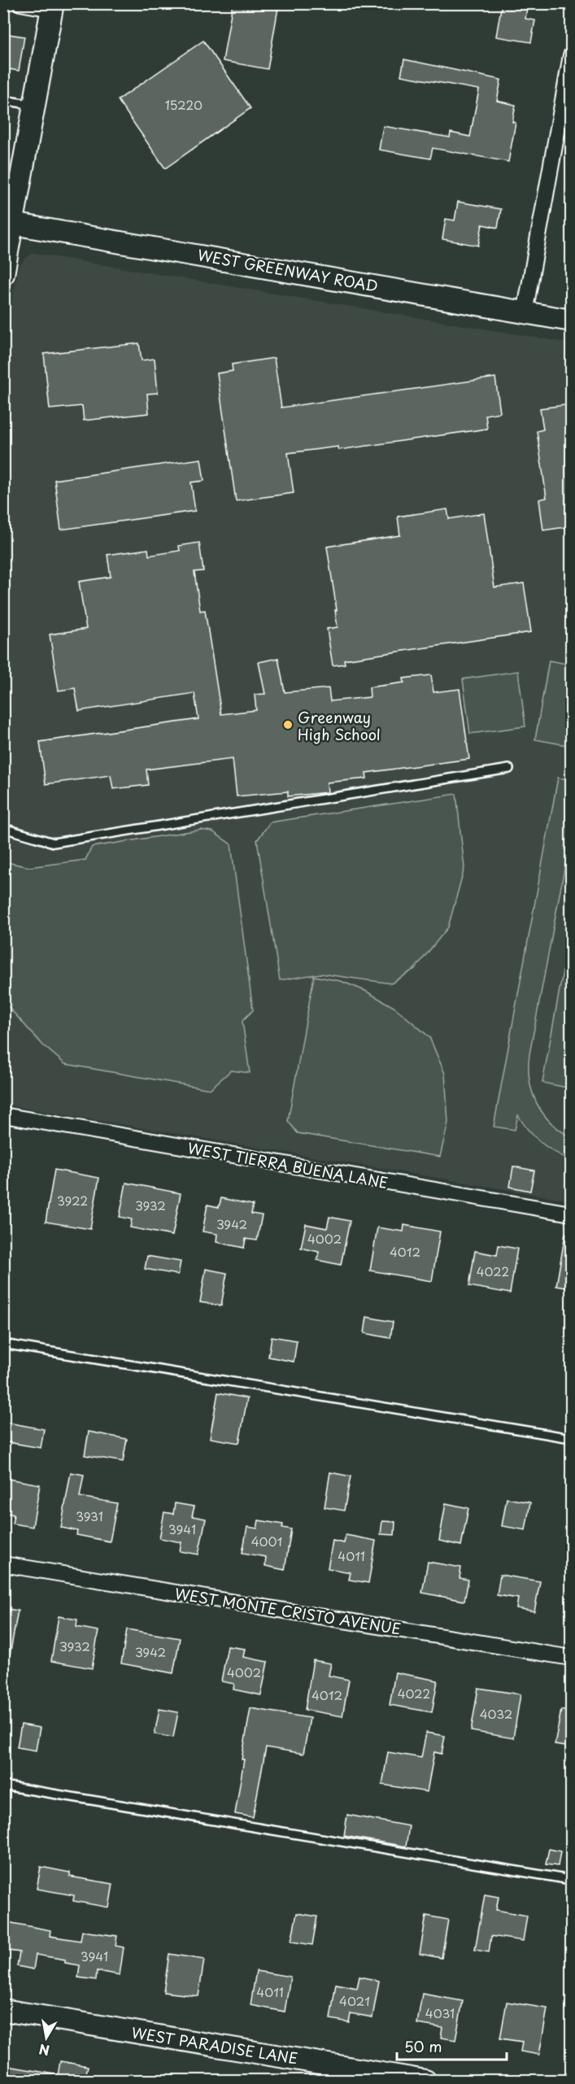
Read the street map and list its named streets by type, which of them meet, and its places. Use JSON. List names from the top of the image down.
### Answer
{
  "streets": {
    "street": [
      "WEST GREENWAY ROAD",
      "WEST TIERRA BUENA LANE",
      "WEST MONTE CRISTO AVENUE",
      "WEST PARADISE LANE"
    ]
  },
  "places": ["Greenway High School"],
  "house_numbers": [
    "15220",
    "3922",
    "3932",
    "3942",
    "4002",
    "4012",
    "4022",
    "3931",
    "3941",
    "4001",
    "4011",
    "3932",
    "3942",
    "4002",
    "4022",
    "4012",
    "4032",
    "3941",
    "4011",
    "4021",
    "4031"
  ],
  "scale_bar": "50 m",
  "north": "bottom"
}
